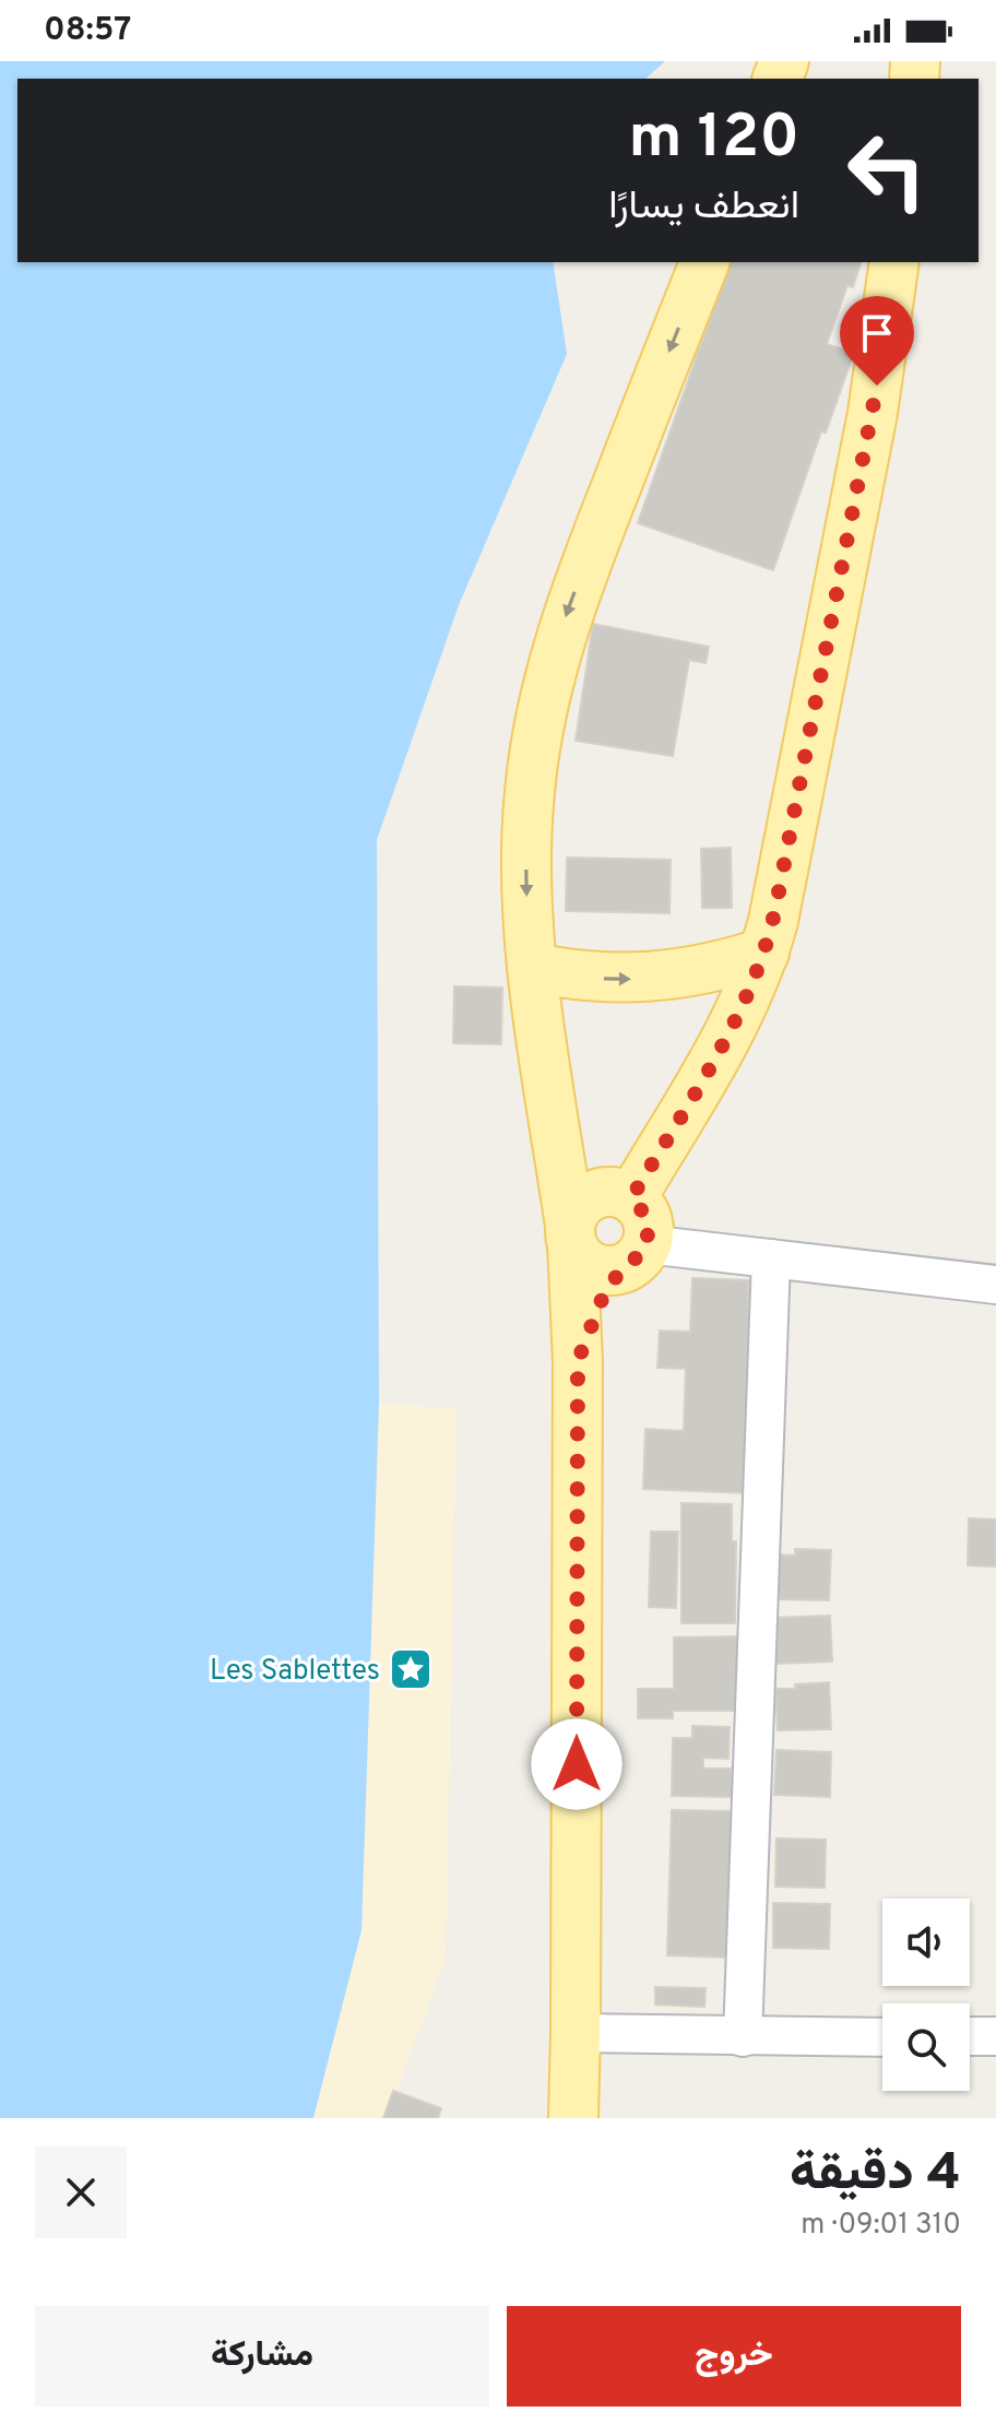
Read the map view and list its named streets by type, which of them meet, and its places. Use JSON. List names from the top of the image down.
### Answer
{
  "places": {
    "place": ["Les Sablettes"]
  },
  "page": {
    "status": "08:57",
    "turn": ["120 m", "انعطف يسارًا"],
    "heading": ["4 دقيقة", "310 m · 09:01"],
    "buttons": ["خروج", "مشاركة"]
  }
}
